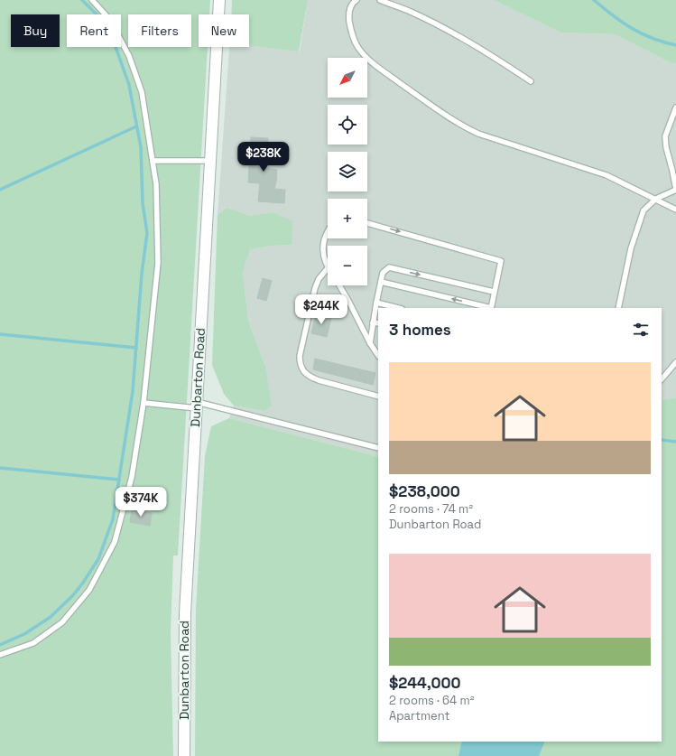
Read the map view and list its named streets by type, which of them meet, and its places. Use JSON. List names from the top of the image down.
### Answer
{
  "streets": {
    "street": ["Dunbarton Road"]
  },
  "north": "bottom left",
  "page": {
    "chip": [
      "Buy",
      "Rent",
      "Filters",
      "New"
    ],
    "map_buttons": ["+", "−"],
    "price": ["$238K", "$244K", "$374K"],
    "heading": "3 homes",
    "list": [
      {
        "name": "$238,000",
        "note": "2 rooms · 74 m² · Dunbarton Road"
      },
      {
        "name": "$244,000",
        "note": "2 rooms · 64 m² · Apartment"
      }
    ]
  }
}
